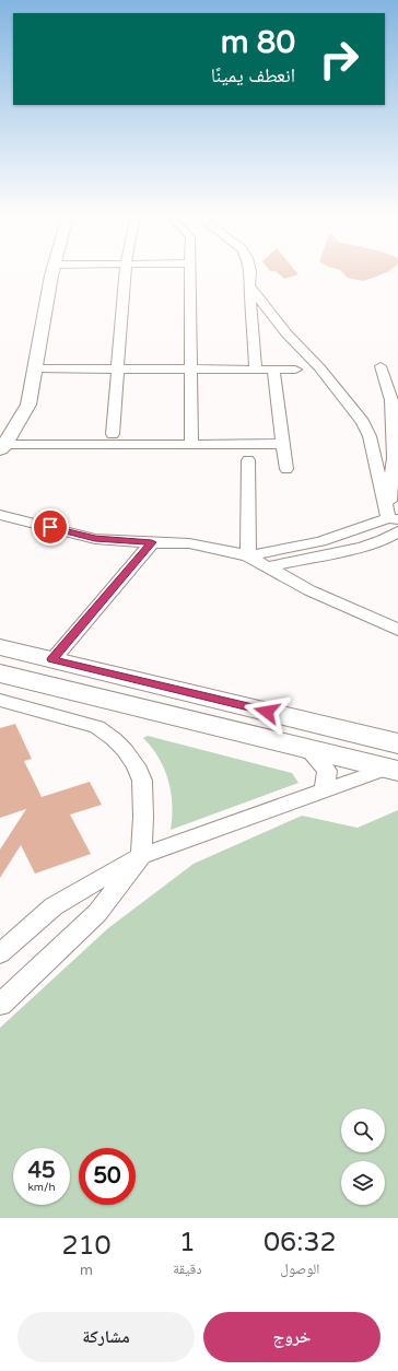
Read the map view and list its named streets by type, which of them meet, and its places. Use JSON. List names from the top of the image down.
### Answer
{
  "page": {
    "turn": ["80 m", "انعطف يمينًا"],
    "speed": "45 km/h",
    "limit": "50",
    "eta": [
      "06:32",
      "الوصول",
      "1",
      "دقيقة",
      "210",
      "m"
    ],
    "buttons": ["خروج", "مشاركة"]
  }
}
